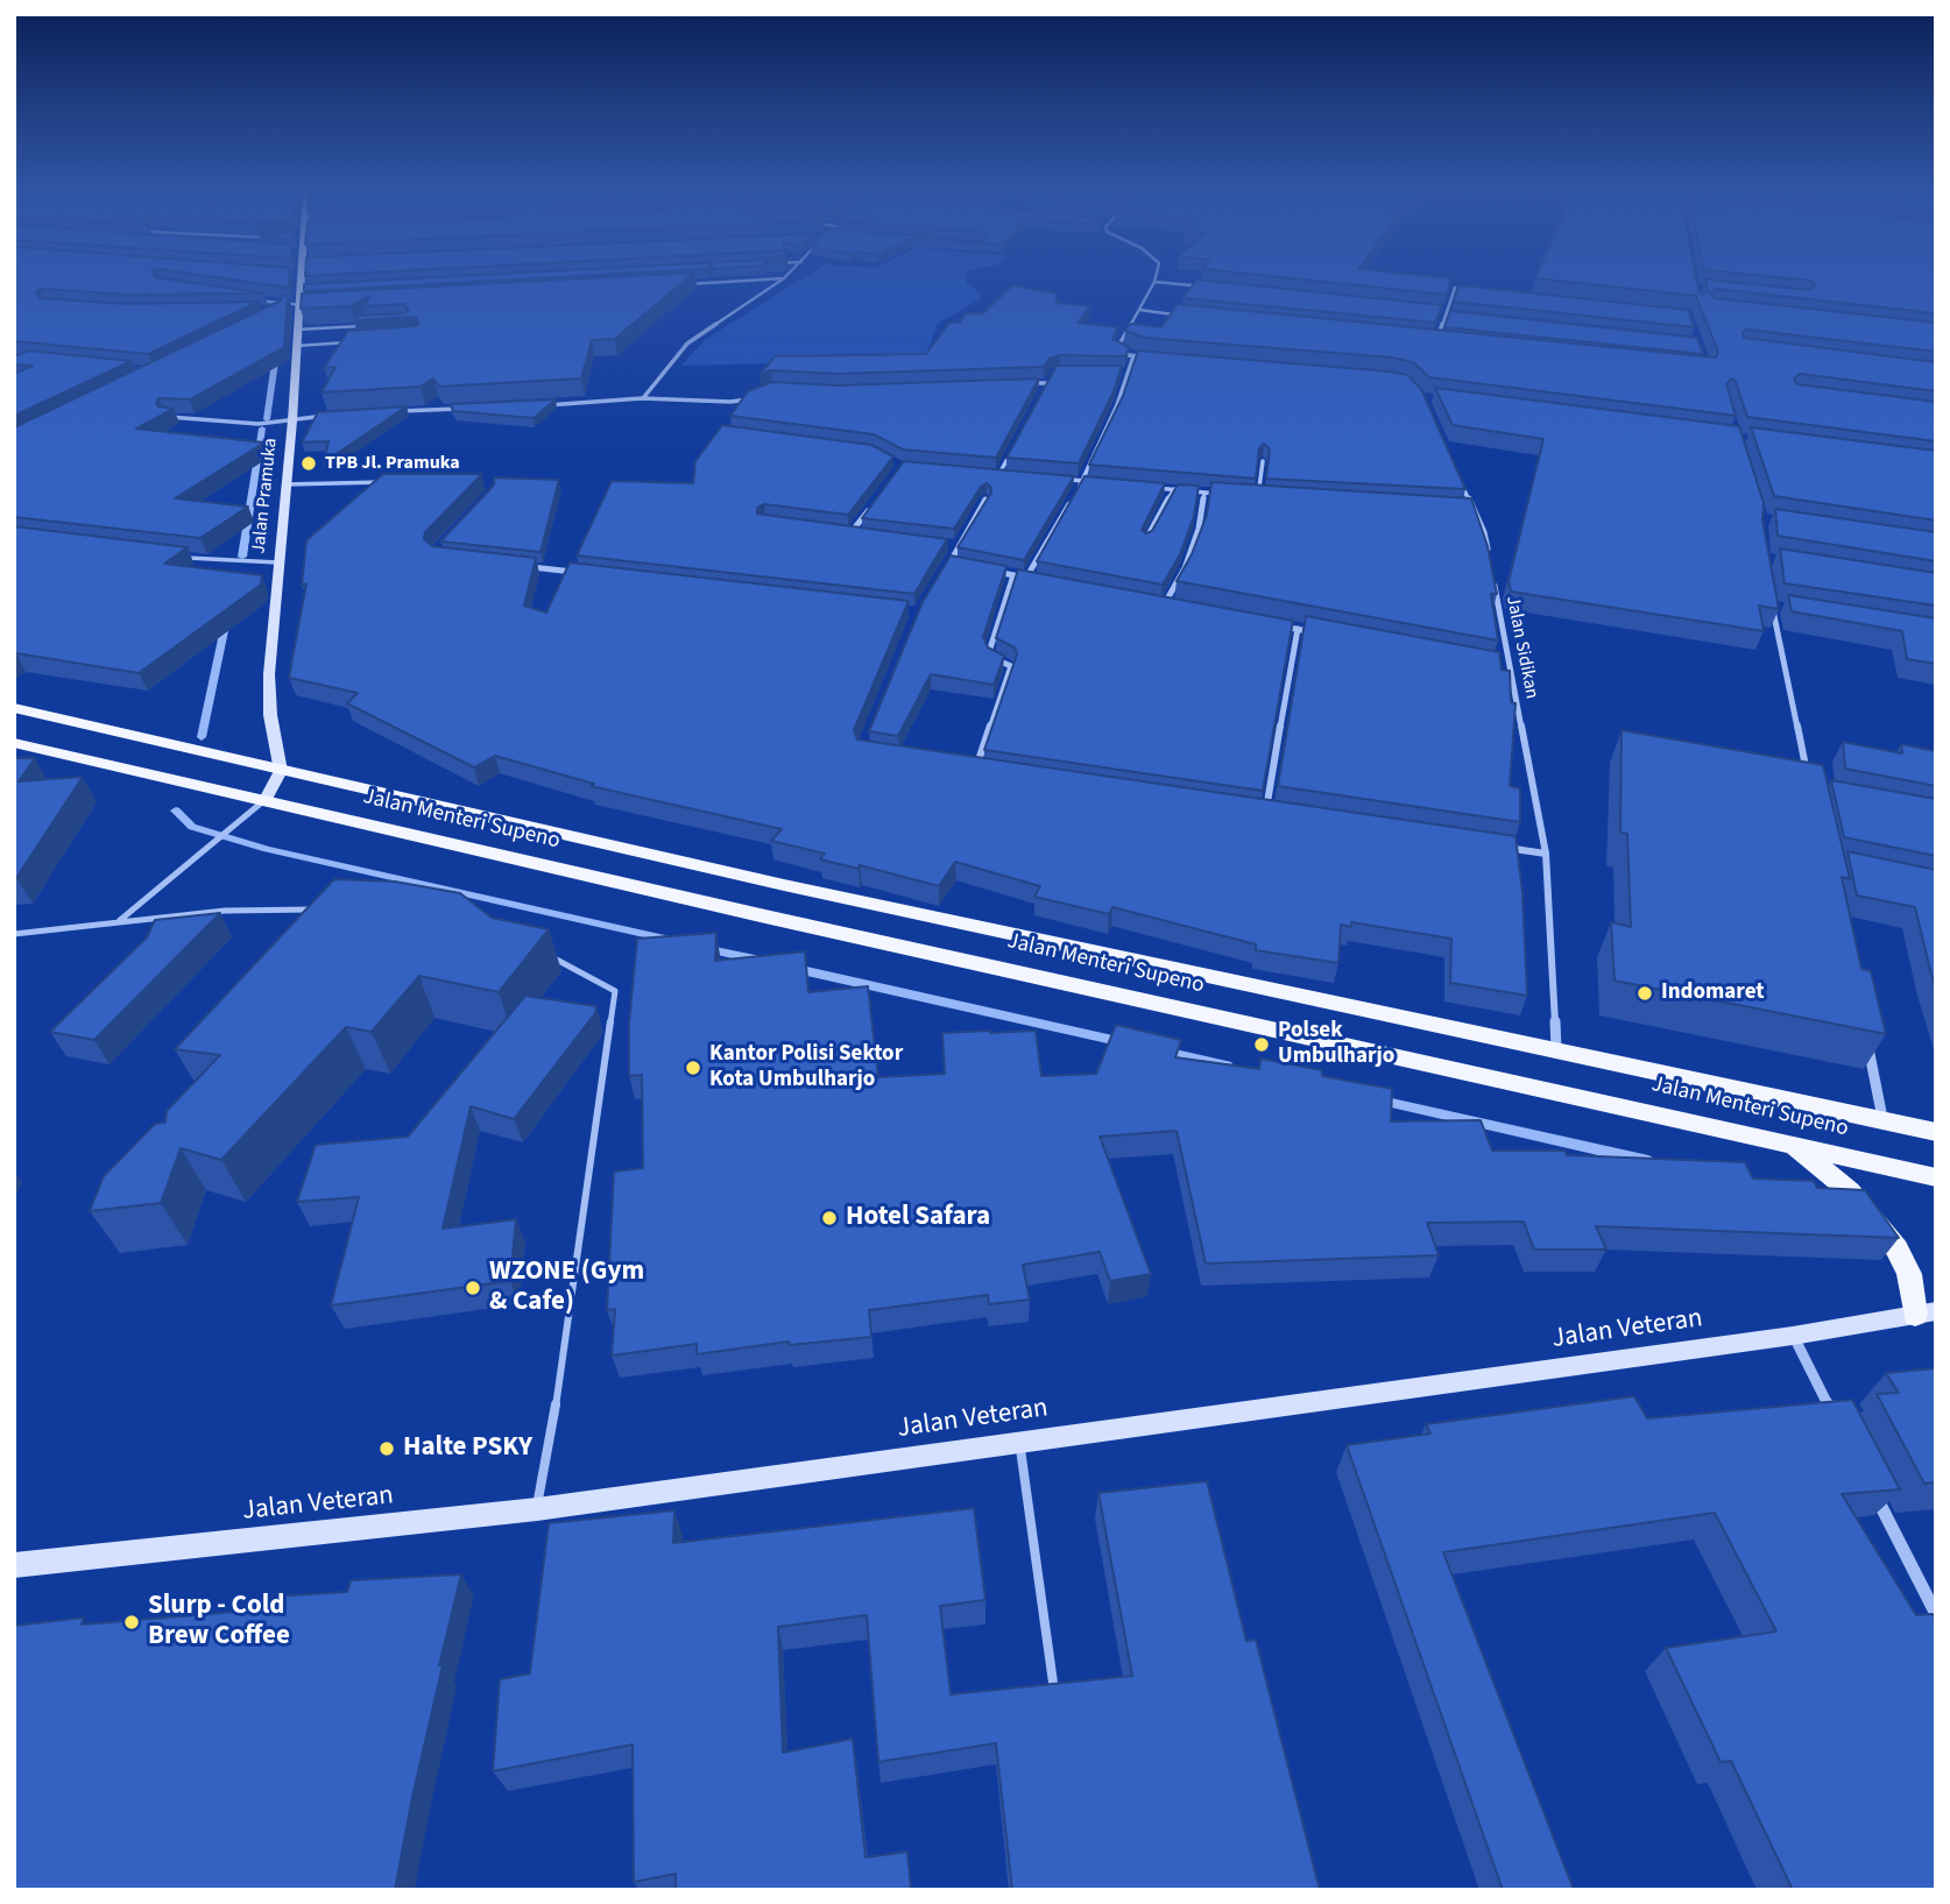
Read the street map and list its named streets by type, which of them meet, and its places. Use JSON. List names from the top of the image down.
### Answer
{
  "streets": {
    "main road": ["Jalan Pramuka", "Jalan Menteri Supeno", "Jalan Veteran"],
    "street": ["Jalan Sidikan"]
  },
  "crossings": [
    ["Jalan Pramuka", "Jalan Menteri Supeno"],
    ["Jalan Sidikan", "Jalan Menteri Supeno"]
  ],
  "places": [
    "TPB Jl. Pramuka",
    "Indomaret",
    "Polsek Umbulharjo",
    "Kantor Polisi Sektor Kota Umbulharjo",
    "Hotel Safara",
    "WZONE (Gym & Cafe)",
    "Halte PSKY",
    "Slurp - Cold Brew Coffee"
  ]
}
